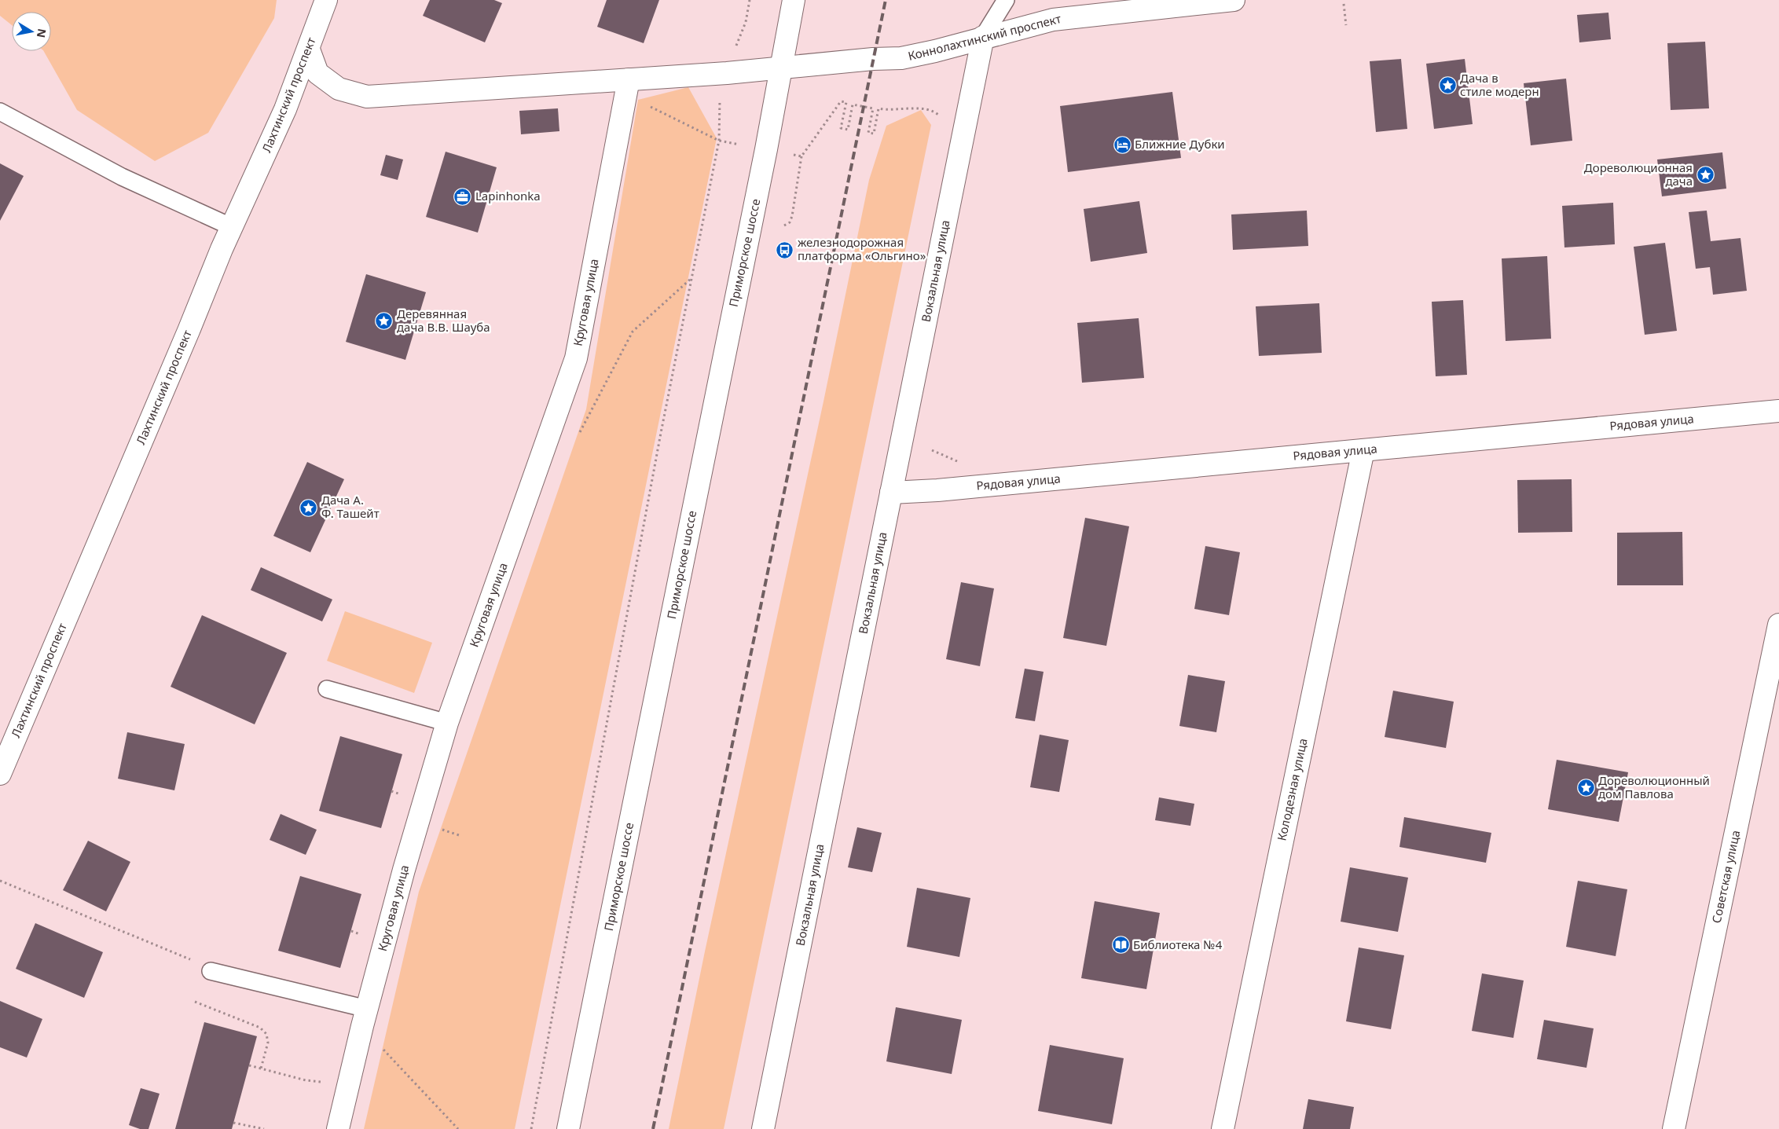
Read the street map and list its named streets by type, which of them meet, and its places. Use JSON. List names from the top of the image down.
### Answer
{
  "streets": {
    "street": [
      "Коннолахтинский проспект",
      "Лахтинский проспект",
      "Приморское шоссе",
      "Вокзальная улица",
      "Круговая улица",
      "Рядовая улица",
      "Колодезная улица",
      "Советская улица"
    ]
  },
  "crossings": [
    ["Коннолахтинский проспект", "Лахтинский проспект"],
    ["Коннолахтинский проспект", "Приморское шоссе"],
    ["Коннолахтинский проспект", "Вокзальная улица"],
    ["Коннолахтинский проспект", "Круговая улица"],
    ["Вокзальная улица", "Рядовая улица"],
    ["Рядовая улица", "Колодезная улица"]
  ],
  "places": {
    "place": [
      "Дача в стиле модерн",
      "Дореволюционная дача",
      "Деревянная дача В.В. Шауба",
      "Дача А. Ф. Ташейт",
      "Дореволюционный дом Павлова"
    ],
    "hotel": ["Ближние Дубки"],
    "office": ["Lapinhonka"],
    "bus stop": ["железнодорожная платформа «Ольгино»"],
    "library": ["Библиотека №4"]
  },
  "north": "right"
}
